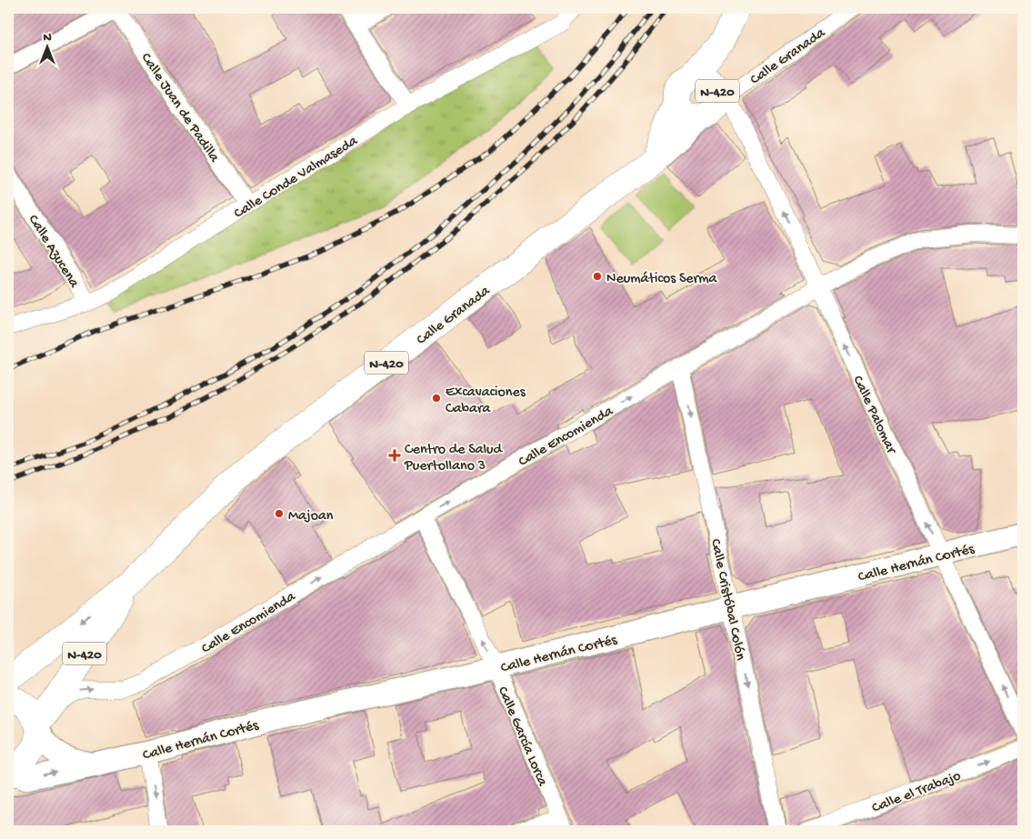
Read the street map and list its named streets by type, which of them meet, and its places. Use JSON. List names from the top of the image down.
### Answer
{
  "streets": {
    "highway": ["Calle Granada", "N-420"],
    "main road": ["Calle Hernán Cortés"],
    "street": [
      "Calle Juan de Padilla",
      "Calle Conde Valmaseda",
      "Calle Azucena",
      "Calle Palomar",
      "Calle Encomienda",
      "Calle Cristóbal Colón",
      "Calle García Lorca",
      "Calle el Trabajo"
    ]
  },
  "crossings": [
    ["Calle Granada", "N-420"],
    ["Calle Granada", "Calle Palomar"],
    ["N-420", "Calle Palomar"],
    ["N-420", "Calle Encomienda"],
    ["N-420", "Calle Hernán Cortés"],
    ["Calle Juan de Padilla", "Calle Conde Valmaseda"],
    ["Calle Conde Valmaseda", "Calle Azucena"],
    ["Calle Palomar", "Calle Encomienda"],
    ["Calle Palomar", "Calle Hernán Cortés"],
    ["Calle Encomienda", "Calle Hernán Cortés"],
    ["Calle Encomienda", "Calle Cristóbal Colón"],
    ["Calle Encomienda", "Calle García Lorca"],
    ["Calle Hernán Cortés", "Calle Cristóbal Colón"],
    ["Calle Hernán Cortés", "Calle García Lorca"]
  ],
  "one_way": [
    "Calle Palomar",
    "Calle Encomienda",
    "Calle Cristóbal Colón",
    "Calle García Lorca",
    "Calle el Trabajo"
  ],
  "places": {
    "other": ["Neumáticos Serma", "Excavaciones Cabara", "Majoan"],
    "health": ["Centro de Salud Puertollano 3"]
  },
  "north": "top"
}
